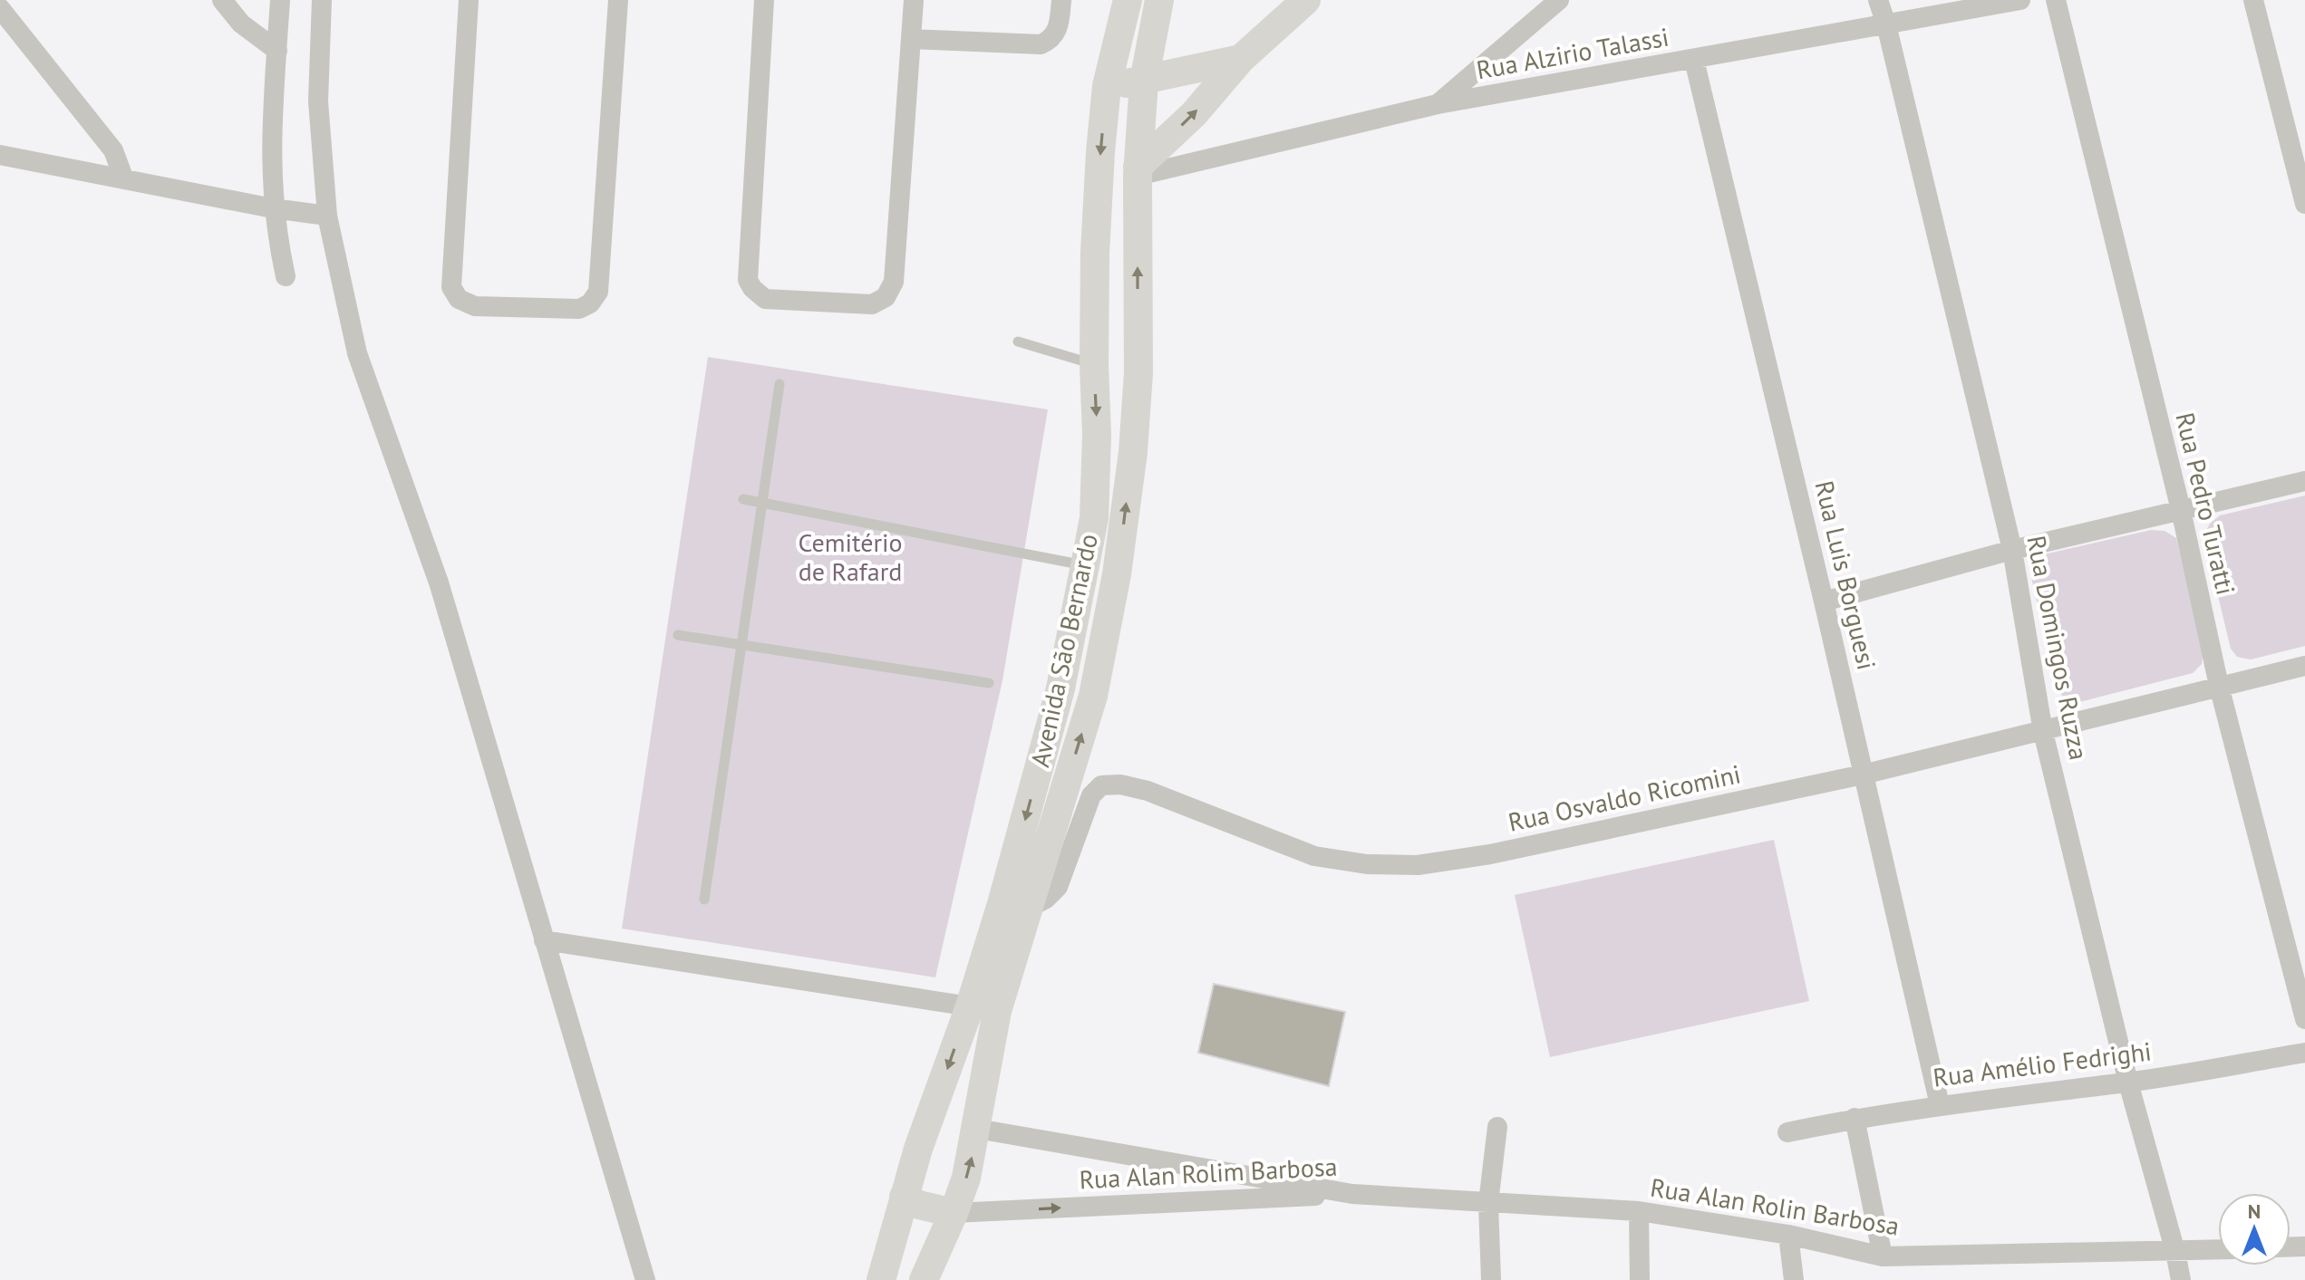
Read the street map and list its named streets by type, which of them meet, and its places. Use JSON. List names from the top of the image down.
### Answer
{
  "streets": {
    "main road": ["Avenida São Bernardo"],
    "street": [
      "Rua Alzirio Talassi",
      "Rua Pedro Turatti",
      "Rua Luis Borguesi",
      "Rua Domingos Ruzza",
      "Rua Osvaldo Ricomini",
      "Rua Amélio Fedrighi",
      "Rua Alan Rolim Barbosa",
      "Rua Alan Rolin Barbosa"
    ]
  },
  "crossings": [
    ["Rua Alzirio Talassi", "Rua Luis Borguesi"],
    ["Rua Alzirio Talassi", "Rua Domingos Ruzza"],
    ["Rua Alzirio Talassi", "Avenida São Bernardo"],
    ["Rua Pedro Turatti", "Rua Osvaldo Ricomini"],
    ["Rua Luis Borguesi", "Rua Osvaldo Ricomini"],
    ["Rua Luis Borguesi", "Rua Amélio Fedrighi"],
    ["Rua Domingos Ruzza", "Rua Osvaldo Ricomini"],
    ["Rua Domingos Ruzza", "Rua Amélio Fedrighi"],
    ["Rua Domingos Ruzza", "Rua Alan Rolin Barbosa"],
    ["Avenida São Bernardo", "Rua Osvaldo Ricomini"],
    ["Avenida São Bernardo", "Rua Alan Rolim Barbosa"],
    ["Rua Alan Rolim Barbosa", "Rua Alan Rolin Barbosa"]
  ],
  "parks": ["Cemitério de Rafard"],
  "north": "top"
}
